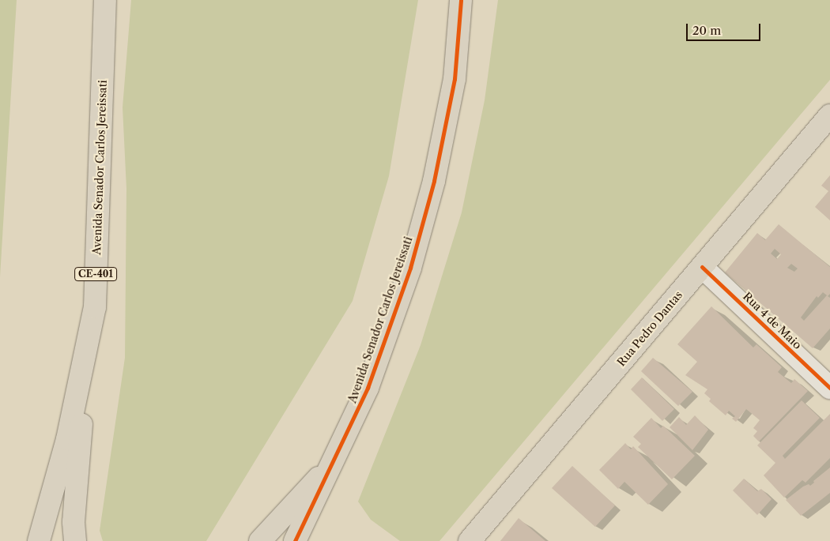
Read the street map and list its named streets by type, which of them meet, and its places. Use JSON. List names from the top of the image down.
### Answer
{
  "streets": {
    "main road": ["Avenida Senador Carlos Jereissati", "CE-401", "Rua Pedro Dantas"],
    "street": ["Rua 4 de Maio"]
  },
  "crossings": [
    ["Rua 4 de Maio", "Rua Pedro Dantas"]
  ],
  "scale_bar": "20 m"
}
